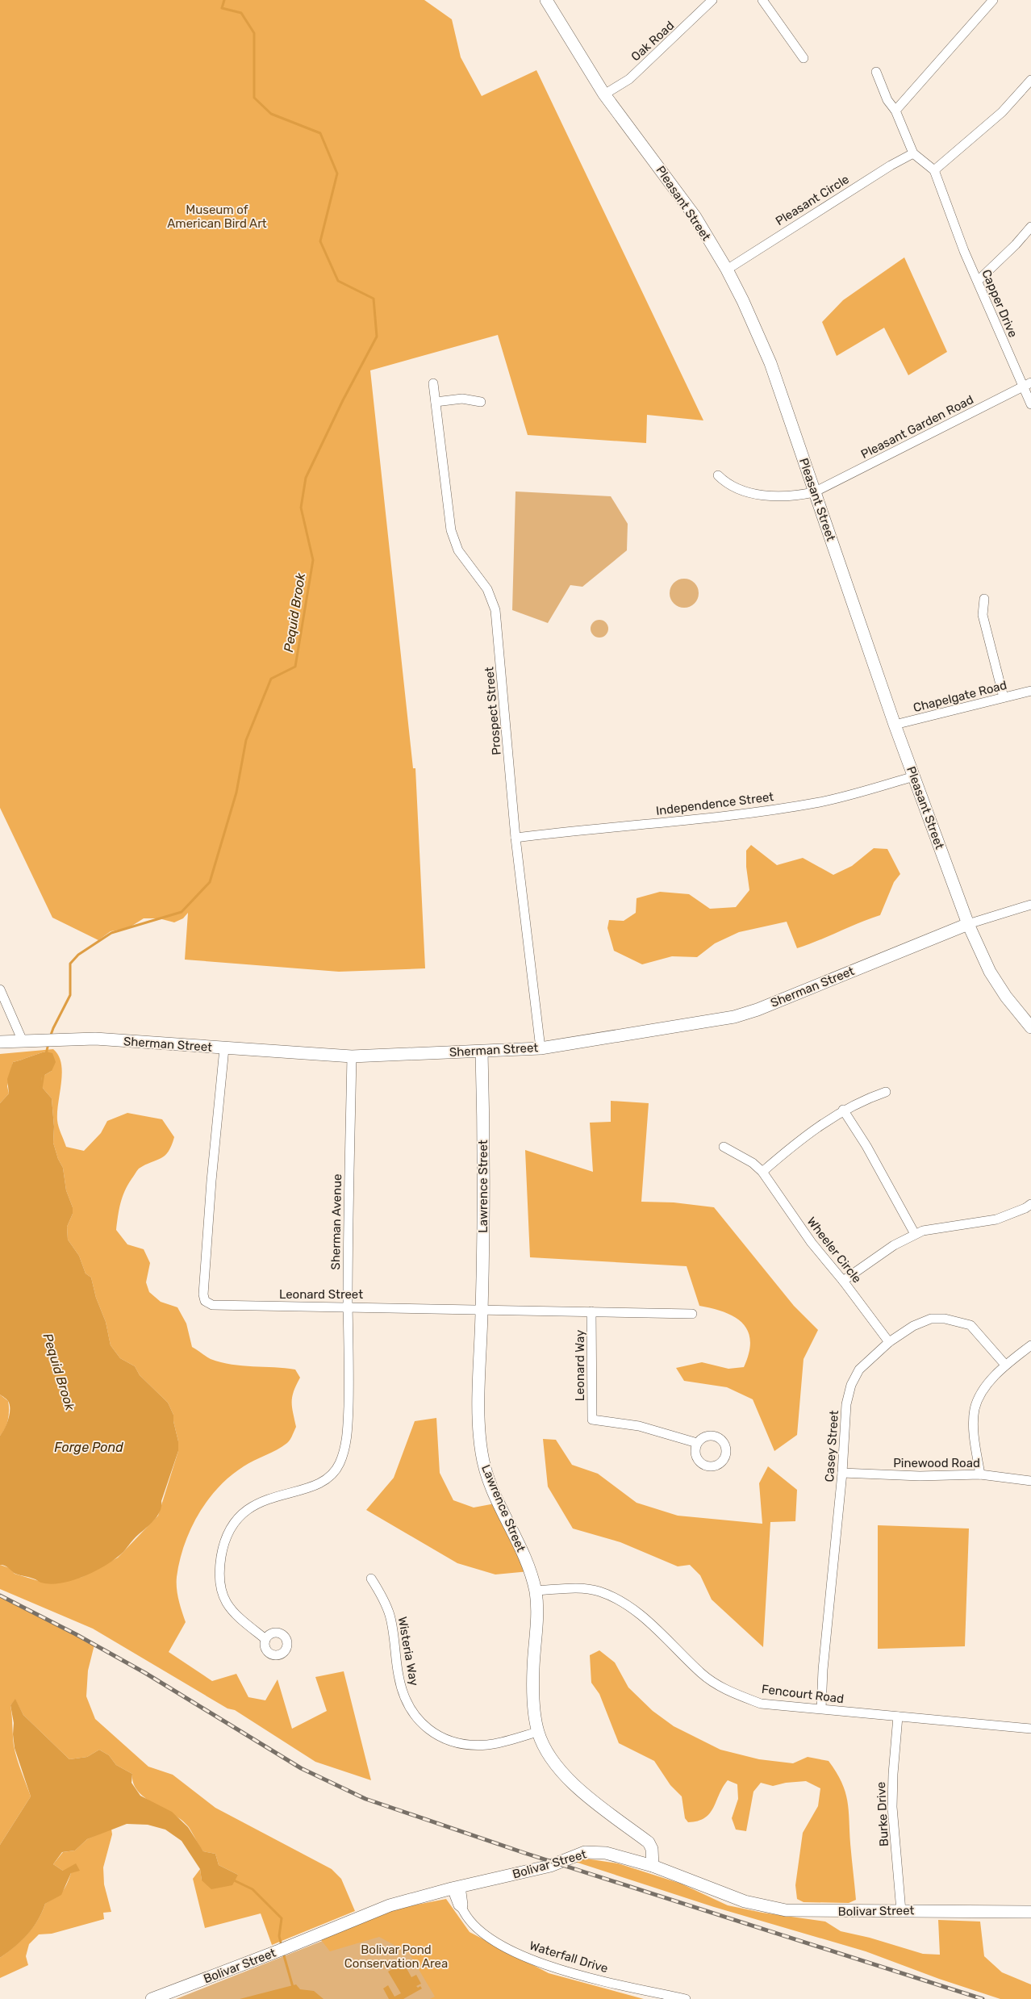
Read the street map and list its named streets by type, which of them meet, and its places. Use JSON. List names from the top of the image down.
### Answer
{
  "streets": {
    "main road": [
      "Pleasant Street",
      "Sherman Street",
      "Lawrence Street",
      "Bolivar Street"
    ],
    "street": [
      "Oak Road",
      "Pleasant Circle",
      "Capper Drive",
      "Pleasant Garden Road",
      "Chapelgate Road",
      "Prospect Street",
      "Independence Street",
      "Sherman Avenue",
      "Wheeler Circle",
      "Leonard Street",
      "Leonard Way",
      "Casey Street",
      "Pinewood Road",
      "Wisteria Way",
      "Fencourt Road",
      "Burke Drive",
      "Waterfall Drive"
    ]
  },
  "crossings": [
    ["Oak Road", "Pleasant Street"],
    ["Pleasant Circle", "Pleasant Street"],
    ["Pleasant Street", "Pleasant Garden Road"],
    ["Pleasant Street", "Chapelgate Road"],
    ["Pleasant Street", "Independence Street"],
    ["Pleasant Street", "Sherman Street"],
    ["Capper Drive", "Pleasant Garden Road"],
    ["Prospect Street", "Independence Street"],
    ["Prospect Street", "Sherman Street"],
    ["Sherman Street", "Lawrence Street"],
    ["Sherman Street", "Sherman Avenue"],
    ["Sherman Street", "Leonard Street"],
    ["Lawrence Street", "Leonard Street"],
    ["Lawrence Street", "Wisteria Way"],
    ["Lawrence Street", "Fencourt Road"],
    ["Lawrence Street", "Bolivar Street"],
    ["Sherman Avenue", "Leonard Street"],
    ["Wheeler Circle", "Casey Street"],
    ["Leonard Street", "Leonard Way"],
    ["Casey Street", "Pinewood Road"],
    ["Casey Street", "Fencourt Road"],
    ["Fencourt Road", "Burke Drive"],
    ["Burke Drive", "Bolivar Street"],
    ["Bolivar Street", "Waterfall Drive"]
  ],
  "water": ["Pequid Brook", "Forge Pond"],
  "parks": ["Museum of American Bird Art", "Bolivar Pond Conservation Area"]
}
